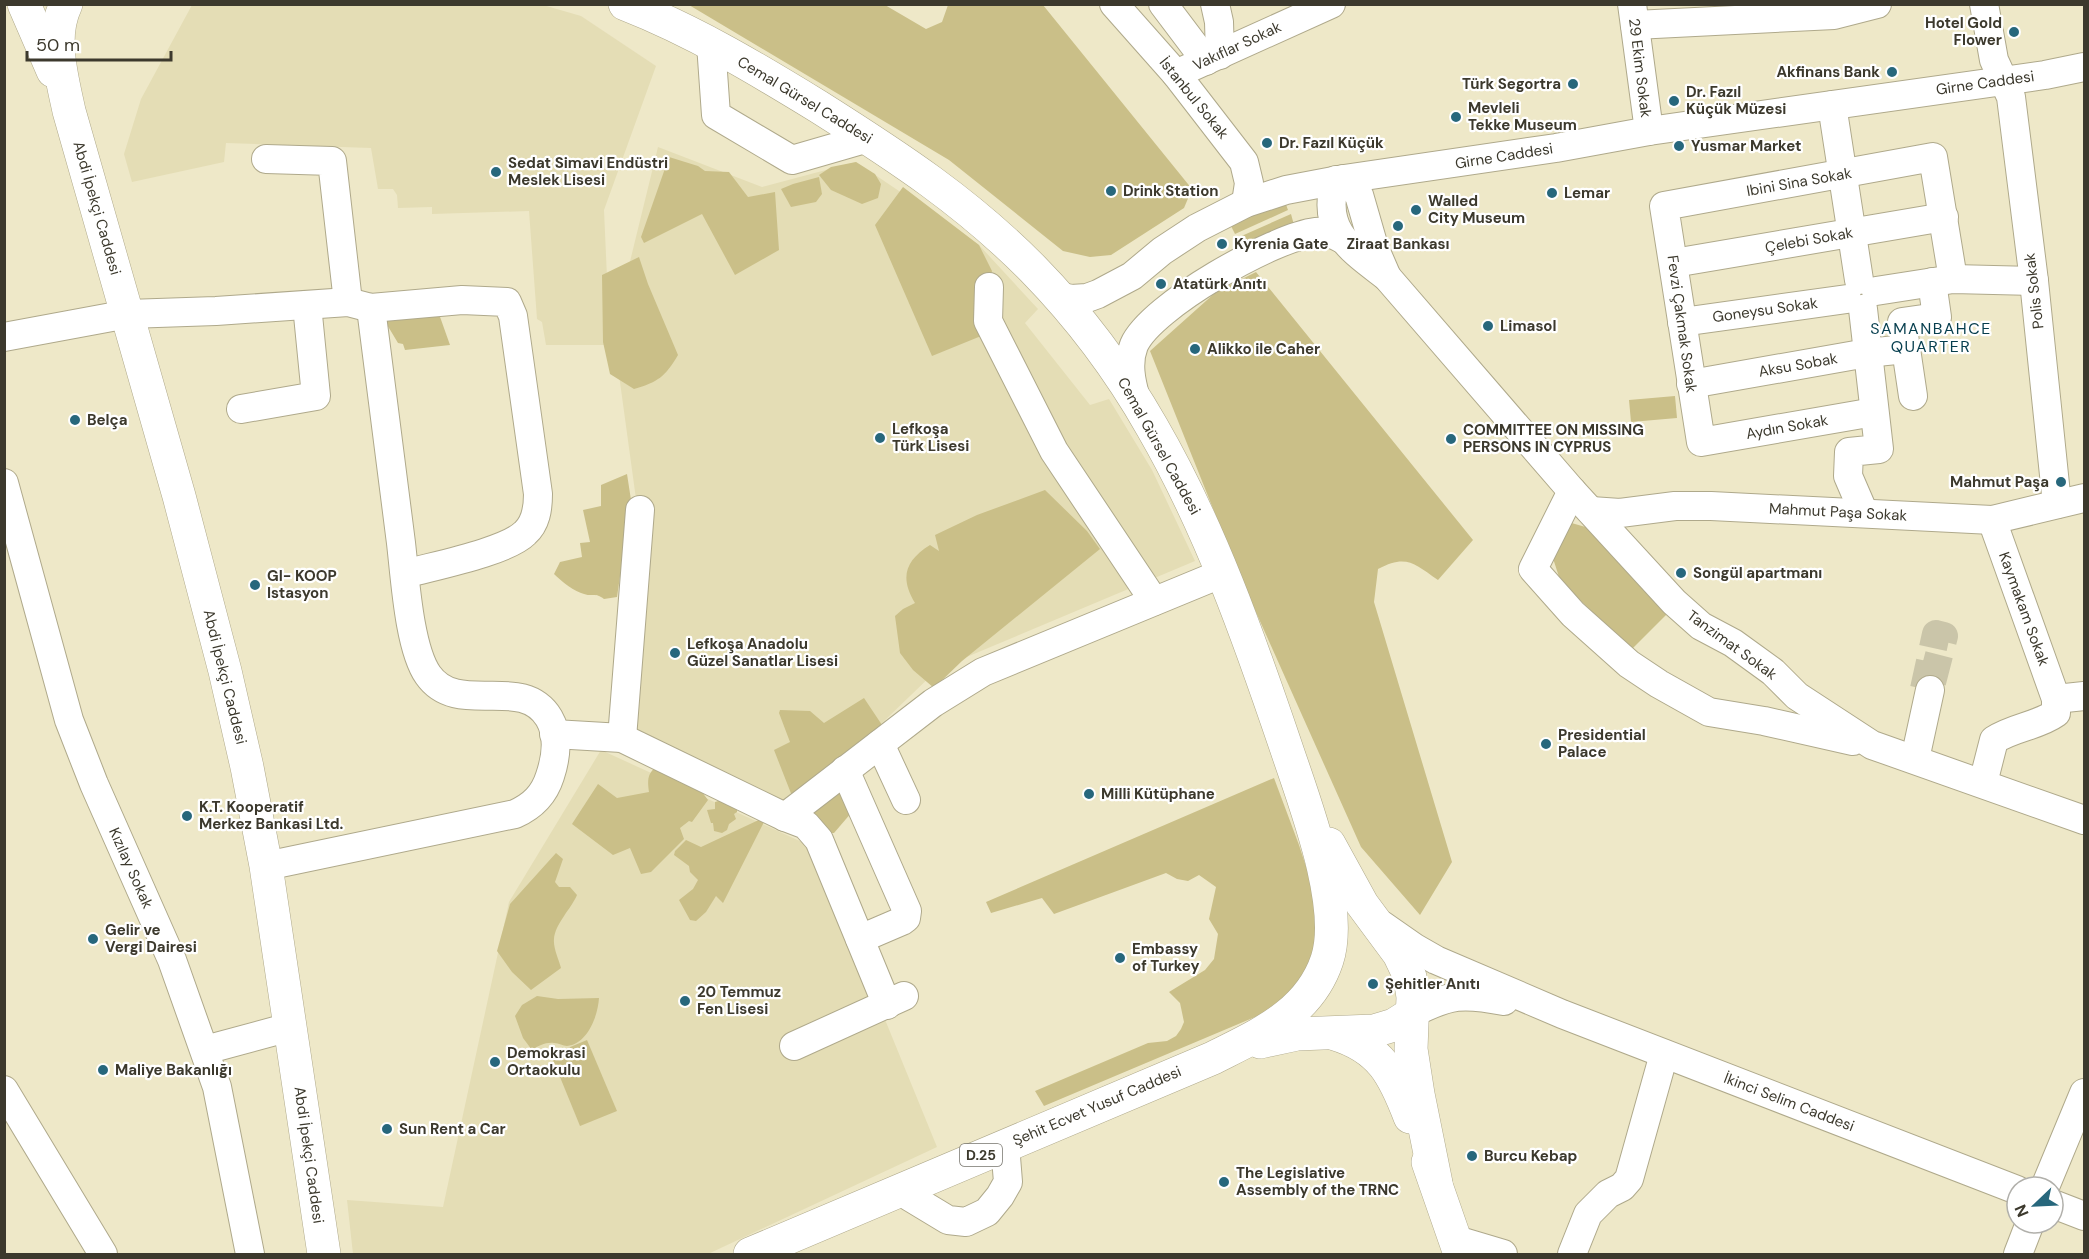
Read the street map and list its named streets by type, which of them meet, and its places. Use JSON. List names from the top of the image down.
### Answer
{
  "streets": {
    "main road": [
      "Cemal Gürsel Caddesi",
      "Abdi İpekçi Caddesi",
      "Şehit Ecvet Yusuf Caddesi",
      "D.25"
    ],
    "street": [
      "Vakıflar Sokak",
      "29 Ekim Sokak",
      "Girne Caddesi",
      "İstanbul Sokak",
      "Ibini Sina Sokak",
      "Çelebi Sokak",
      "Polis Sokak",
      "Goneysu Sokak",
      "Fevzi Çakmak Sokak",
      "Aksu Sobak",
      "Aydın Sokak",
      "Mahmut Paşa Sokak",
      "Kaymakam Sokak",
      "Tanzimat Sokak",
      "Kızılay Sokak",
      "İkinci Selim Caddesi"
    ]
  },
  "crossings": [
    ["Vakıflar Sokak", "İstanbul Sokak"],
    ["29 Ekim Sokak", "Girne Caddesi"],
    ["Girne Caddesi", "İstanbul Sokak"],
    ["Girne Caddesi", "Cemal Gürsel Caddesi"],
    ["Girne Caddesi", "Polis Sokak"],
    ["Girne Caddesi", "Tanzimat Sokak"],
    ["Cemal Gürsel Caddesi", "İkinci Selim Caddesi"],
    ["Cemal Gürsel Caddesi", "Şehit Ecvet Yusuf Caddesi"],
    ["Ibini Sina Sokak", "Çelebi Sokak"],
    ["Ibini Sina Sokak", "Fevzi Çakmak Sokak"],
    ["Çelebi Sokak", "Fevzi Çakmak Sokak"],
    ["Polis Sokak", "Goneysu Sokak"],
    ["Polis Sokak", "Mahmut Paşa Sokak"],
    ["Goneysu Sokak", "Fevzi Çakmak Sokak"],
    ["Fevzi Çakmak Sokak", "Aksu Sobak"],
    ["Fevzi Çakmak Sokak", "Aydın Sokak"],
    ["Mahmut Paşa Sokak", "Kaymakam Sokak"],
    ["Mahmut Paşa Sokak", "Tanzimat Sokak"],
    ["İkinci Selim Caddesi", "Şehit Ecvet Yusuf Caddesi"]
  ],
  "districts": ["SAMANBAHCE QUARTER"],
  "places": [
    "Hotel Gold Flower",
    "Akfinans Bank",
    "Türk Segortra",
    "Dr. Fazıl Küçük Müzesi",
    "Mevleli Tekke Museum",
    "Dr. Fazıl Küçük",
    "Yusmar Market",
    "Sedat Simavi Endüstri Meslek Lisesi",
    "Drink Station",
    "Lemar",
    "Walled City Museum",
    "Ziraat Bankası",
    "Kyrenia Gate",
    "Atatürk Anıtı",
    "Limasol",
    "Alikko ile Caher",
    "Belça",
    "Lefkoşa Türk Lisesi",
    "COMMITTEE ON MISSING PERSONS IN CYPRUS",
    "Mahmut Paşa",
    "Songül apartmanı",
    "GI- KOOP Istasyon",
    "Lefkoşa Anadolu Güzel Sanatlar Lisesi",
    "Presidential Palace",
    "Milli Kütüphane",
    "K.T. Kooperatif Merkez Bankasi Ltd.",
    "Gelir ve Vergi Dairesi",
    "Embassy of Turkey",
    "Şehitler Anıtı",
    "20 Temmuz Fen Lisesi",
    "Demokrasi Ortaokulu",
    "Maliye Bakanlığı",
    "Sun Rent a Car",
    "Burcu Kebap",
    "The Legislative Assembly of the TRNC"
  ],
  "scale_bar": "50 m",
  "north": "bottom left"
}
